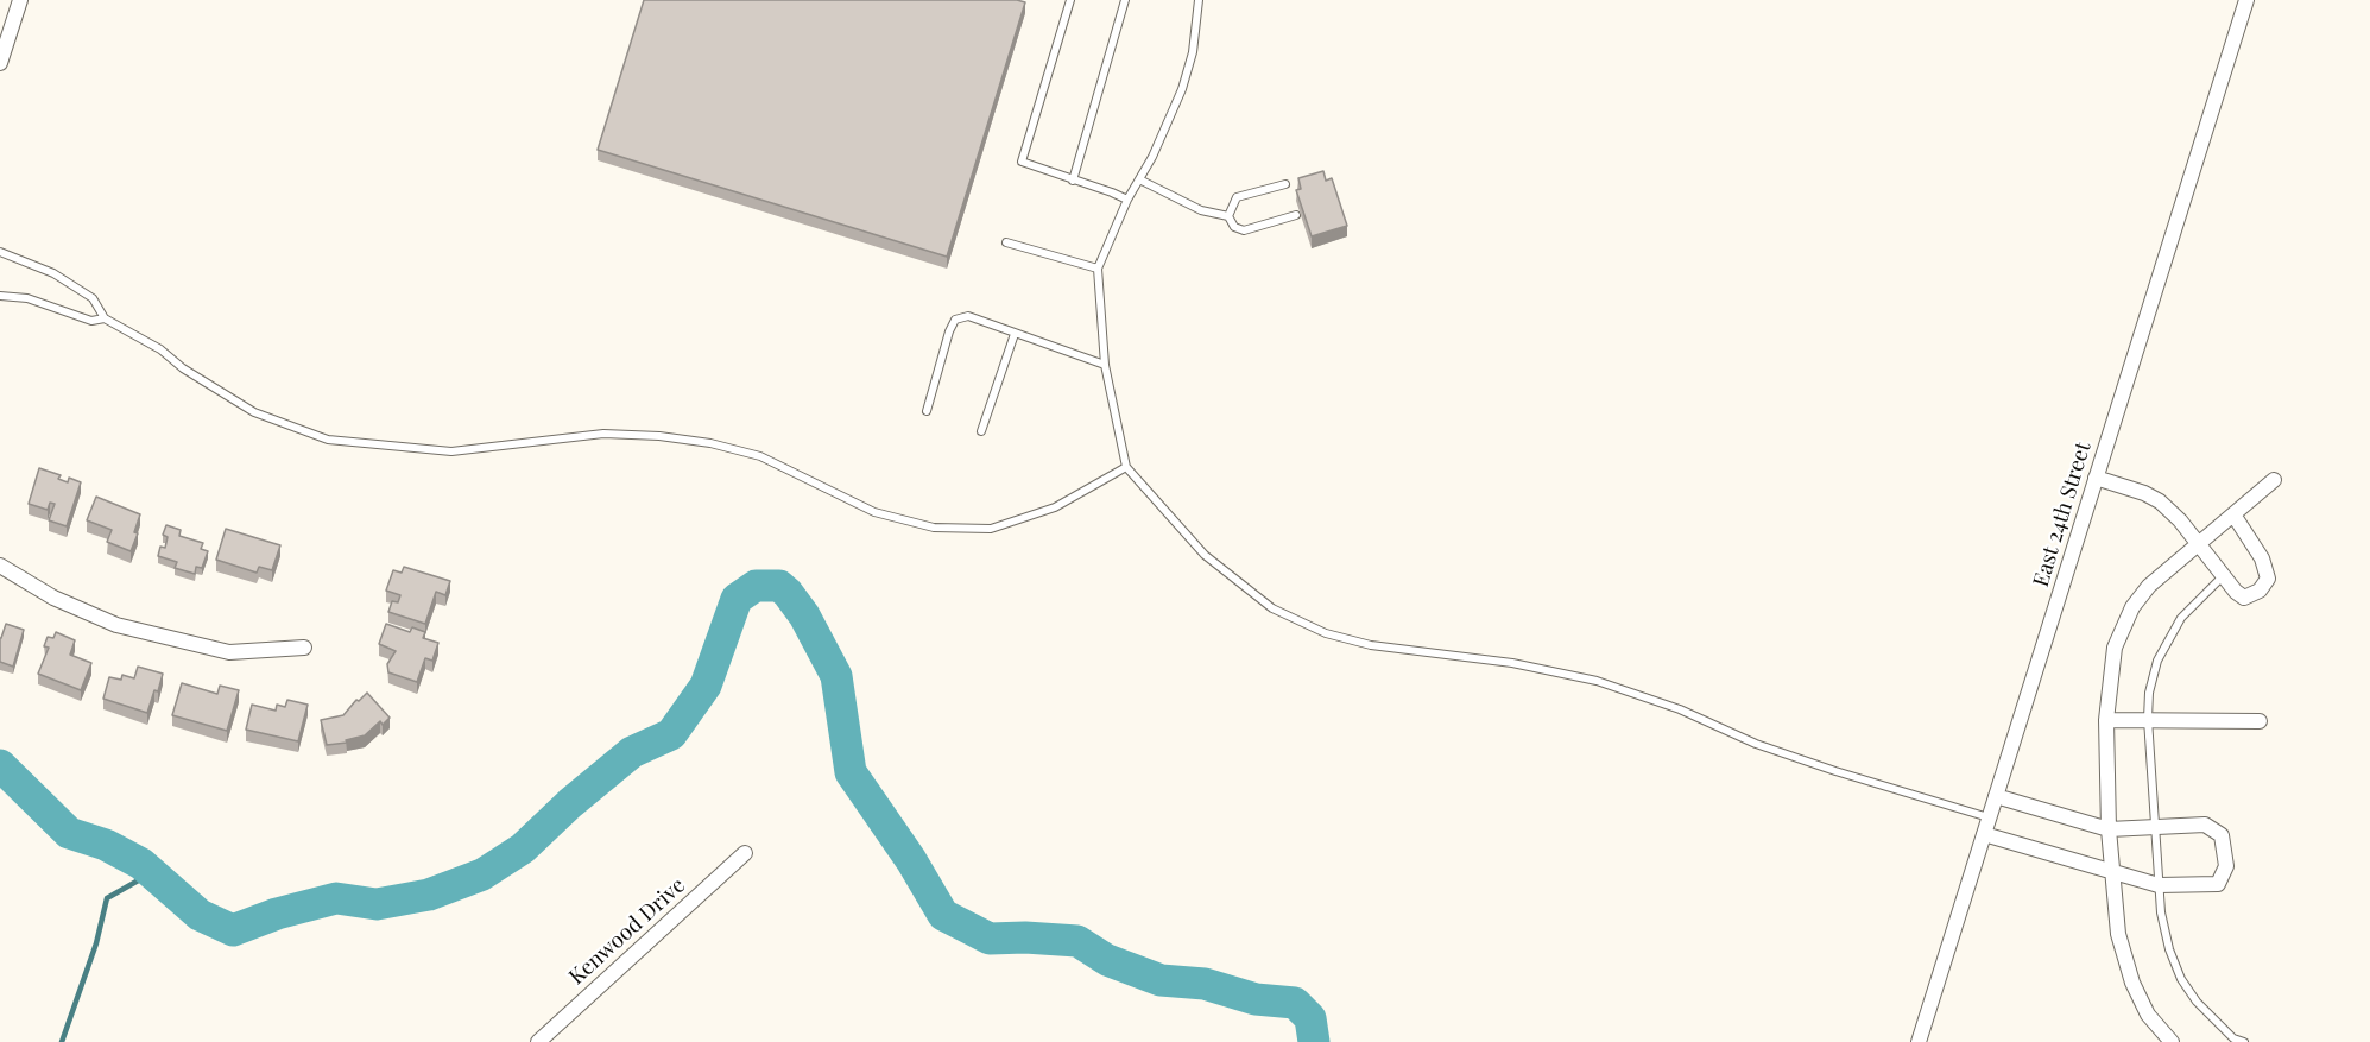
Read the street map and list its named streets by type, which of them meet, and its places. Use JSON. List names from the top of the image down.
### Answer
{
  "streets": {
    "street": ["East 24th Street", "Kenwood Drive"]
  }
}
